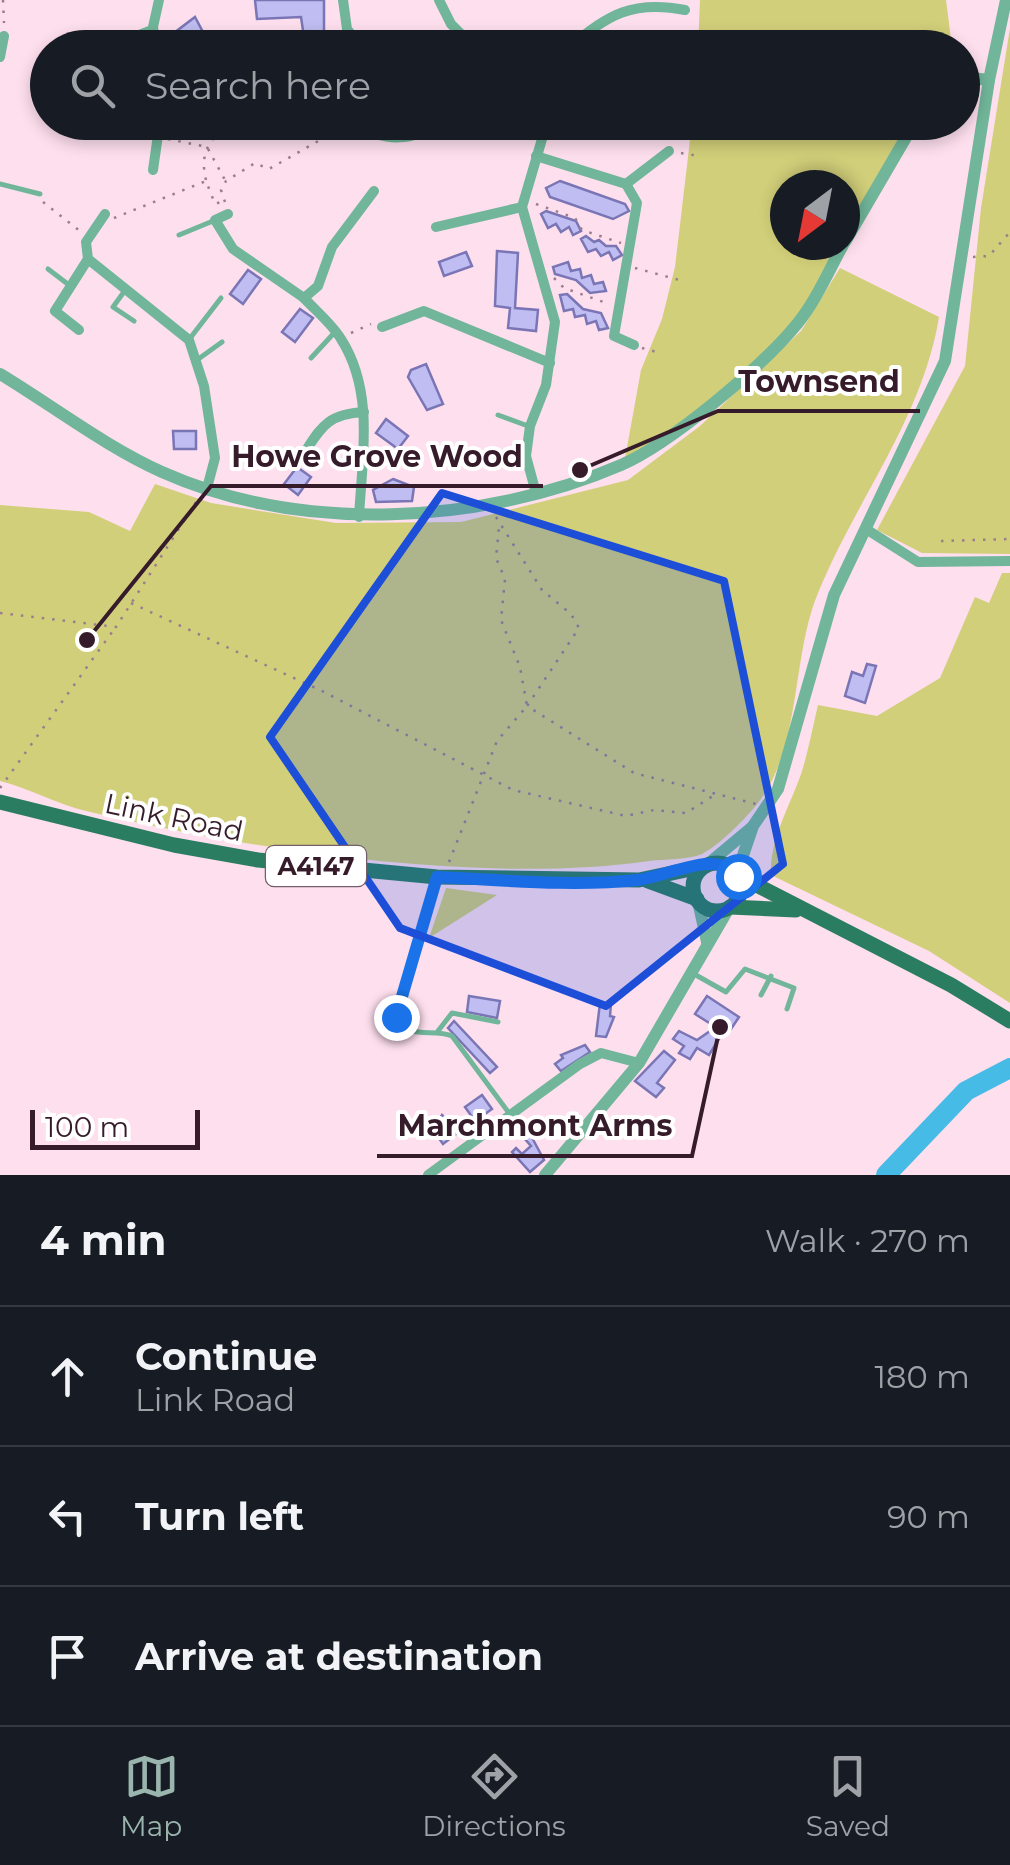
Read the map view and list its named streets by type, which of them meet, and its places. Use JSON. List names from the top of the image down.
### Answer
{
  "streets": {
    "main road": ["Link Road", "A4147"]
  },
  "places": ["Townsend", "Howe Grove Wood", "Marchmont Arms"],
  "scale_bar": "100 m",
  "north": "bottom left",
  "page": {
    "search": "Search here",
    "scale": "100 m",
    "heading": ["4 min", "Walk · 270 m"],
    "list": [
      ["Continue", "Link Road", "180 m"],
      ["Turn left", "90 m"],
      "Arrive at destination"
    ],
    "nav": ["Map", "Directions", "Saved"]
  }
}
